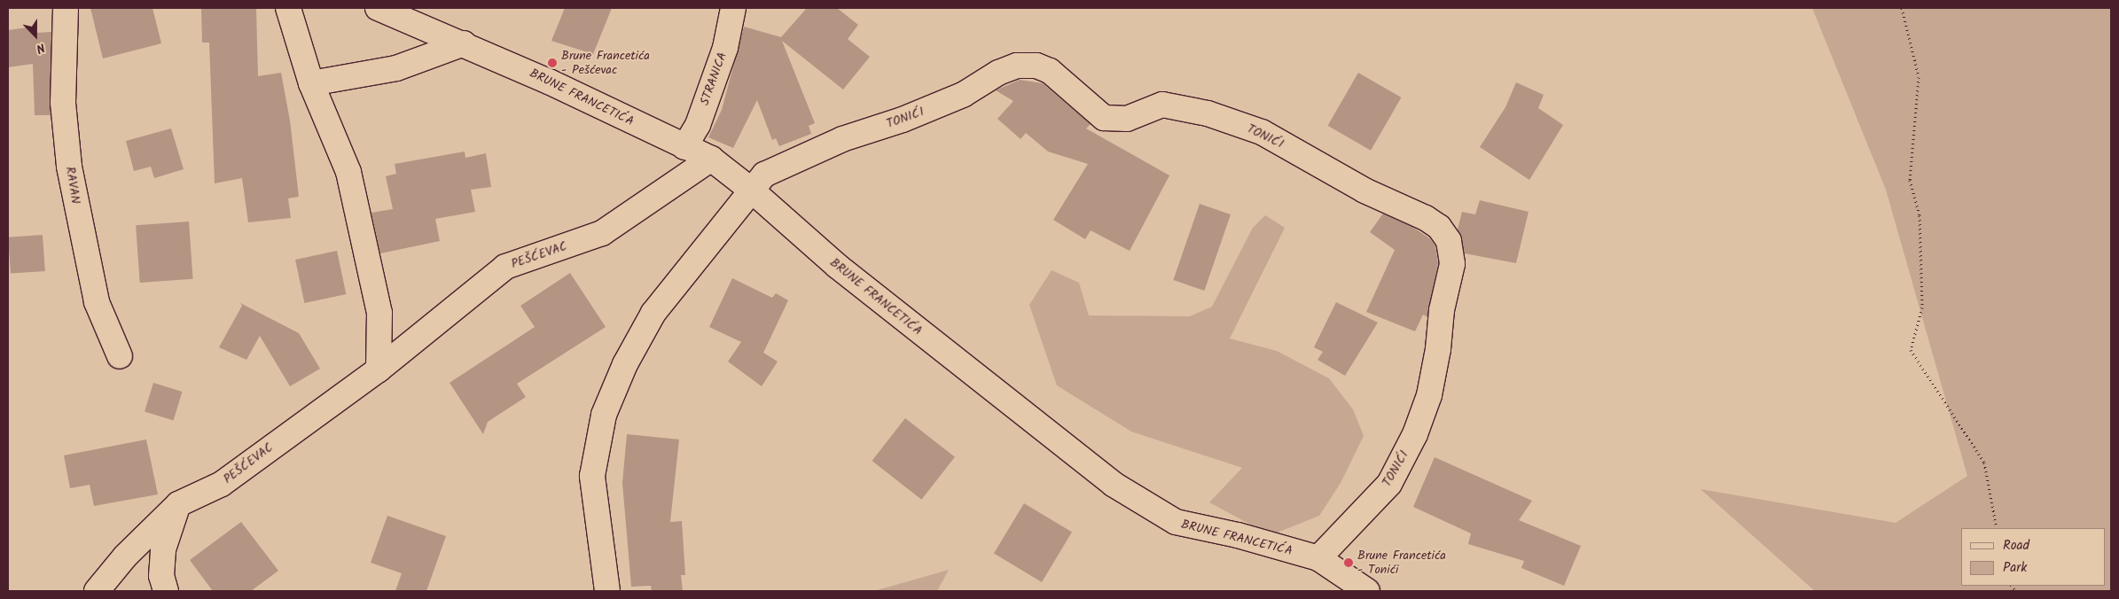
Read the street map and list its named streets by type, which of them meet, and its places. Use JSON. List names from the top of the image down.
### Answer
{
  "streets": {
    "street": [
      "STRANICA",
      "BRUNE FRANCETIĆA",
      "TONIĆI",
      "RAVAN",
      "PEŠĆEVAC"
    ]
  },
  "crossings": [
    ["STRANICA", "BRUNE FRANCETIĆA"],
    ["BRUNE FRANCETIĆA", "TONIĆI"],
    ["BRUNE FRANCETIĆA", "PEŠĆEVAC"]
  ],
  "places": ["Brune Francetića - Pešćevac", "Brune Francetića - Tonići"],
  "legend": ["Road", "Park"],
  "north": "bottom"
}
